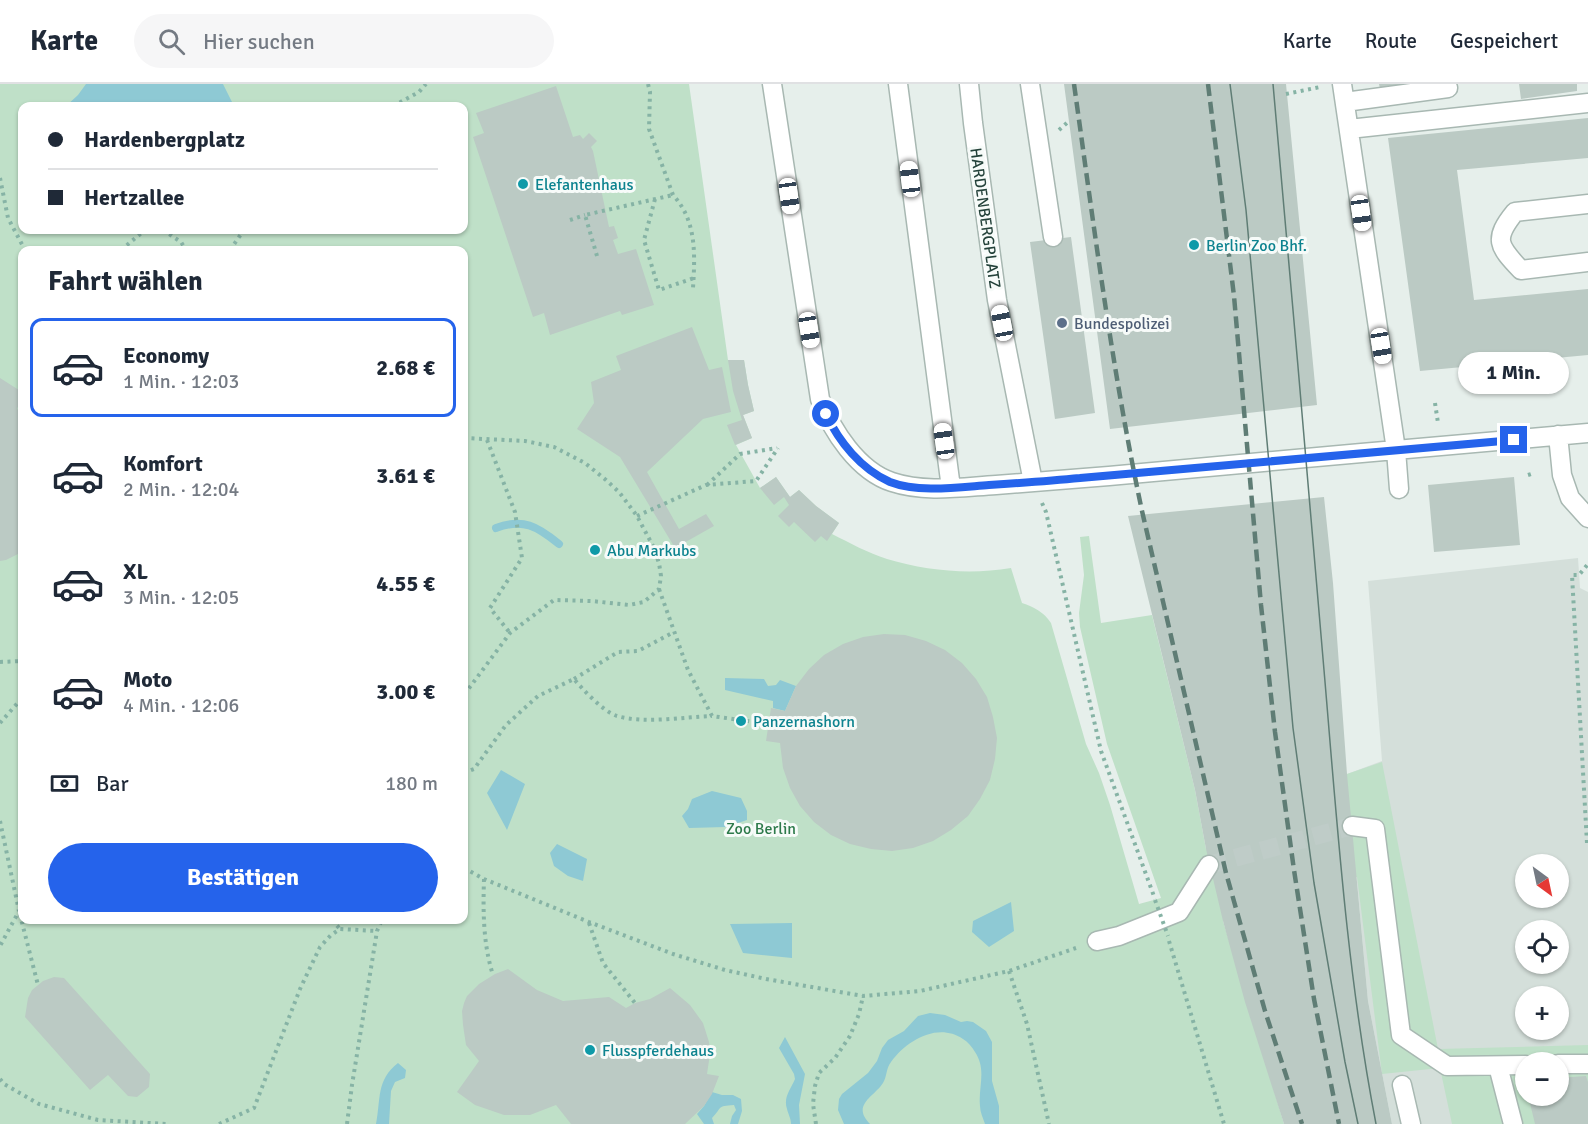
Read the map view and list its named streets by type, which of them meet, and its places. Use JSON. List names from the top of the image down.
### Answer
{
  "streets": {
    "street": ["HARDENBERGPLATZ"]
  },
  "parks": ["Zoo Berlin"],
  "places": [
    "Elefantenhaus",
    "Berlin Zoo Bhf.",
    "Bundespolizei",
    "Abu Markubs",
    "Panzernashorn",
    "Flusspferdehaus"
  ],
  "north": "bottom right",
  "page": {
    "header": "Karte",
    "search": "Hier suchen",
    "nav": ["Karte", "Route", "Gespeichert"],
    "banner": ["Hardenbergplatz", "Hertzallee"],
    "heading": "Fahrt wählen",
    "list": [
      {
        "name": "Economy",
        "note": "1 Min. · 12:03",
        "value": "2.68 €"
      },
      {
        "name": "Komfort",
        "note": "2 Min. · 12:04",
        "value": "3.61 €"
      },
      {
        "name": "XL",
        "note": "3 Min. · 12:05",
        "value": "4.55 €"
      },
      {
        "name": "Moto",
        "note": "4 Min. · 12:06",
        "value": "3.00 €"
      }
    ],
    "bubble": "1 Min.",
    "pay": ["Bar", "180 m"],
    "buttons": "Bestätigen",
    "map_buttons": ["+", "−"]
  }
}
